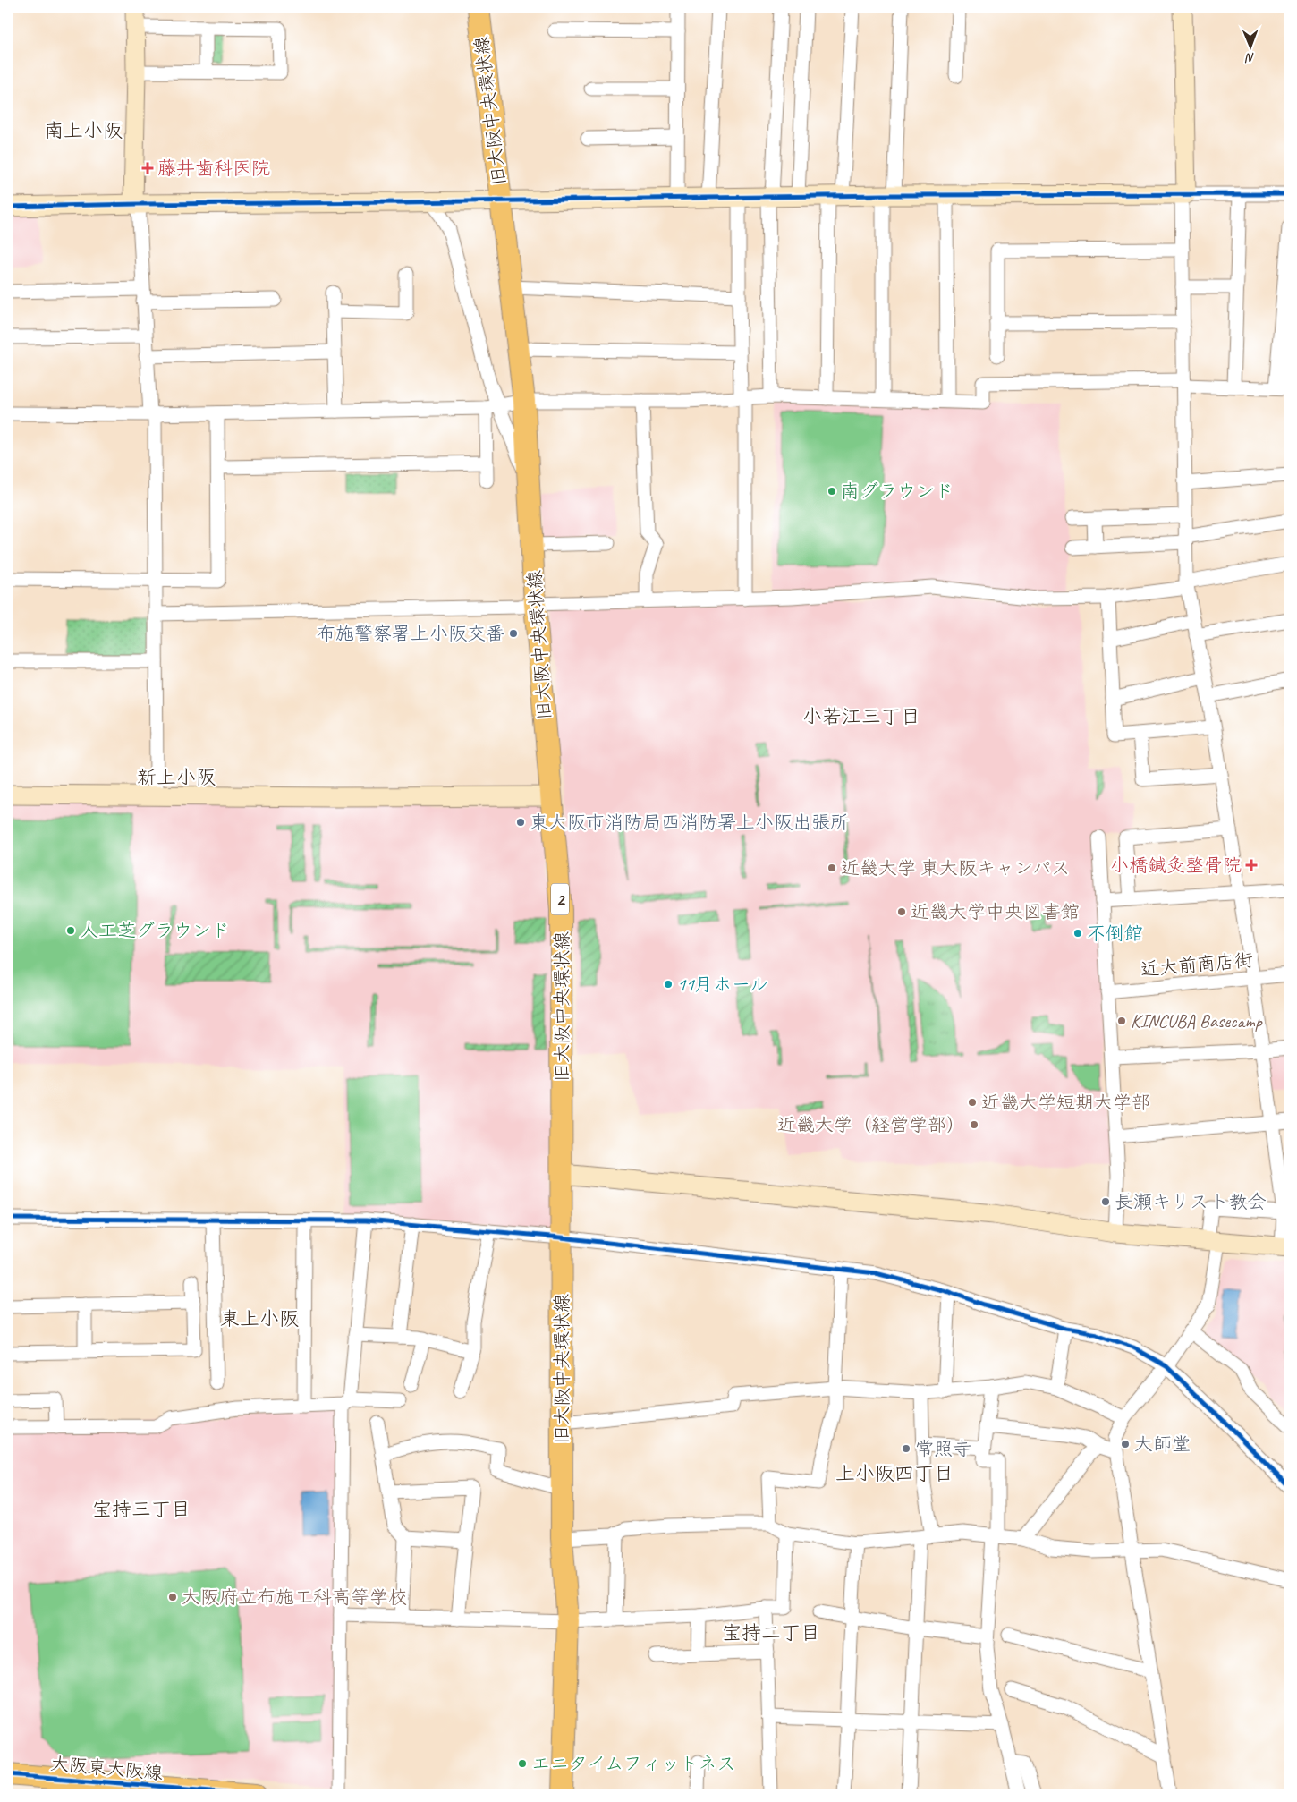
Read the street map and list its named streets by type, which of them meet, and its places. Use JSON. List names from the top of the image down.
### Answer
{
  "streets": {
    "main road": ["旧大阪中央環状線", "2", "大阪東大阪線"],
    "street": ["近大前商店街"]
  },
  "districts": [
    "南上小阪",
    "小若江三丁目",
    "新上小阪",
    "東上小阪",
    "上小阪四丁目",
    "宝持三丁目",
    "宝持二丁目"
  ],
  "places": {
    "health": ["藤井歯科医院", "小橋鍼灸整骨院"],
    "other": [
      "南グラウンド",
      "布施警察署上小阪交番",
      "東大阪市消防局西消防署上小阪出張所",
      "近畿大学 東大阪キャンパス",
      "近畿大学中央図書館",
      "人工芝グラウンド",
      "不倒館",
      "11月ホール",
      "KINCUBA Basecamp",
      "近畿大学短期大学部",
      "近畿大学（経営学部）",
      "長瀬キリスト教会",
      "大師堂",
      "常照寺",
      "大阪府立布施工科高等学校",
      "エニタイムフィットネス"
    ]
  },
  "north": "bottom"
}
